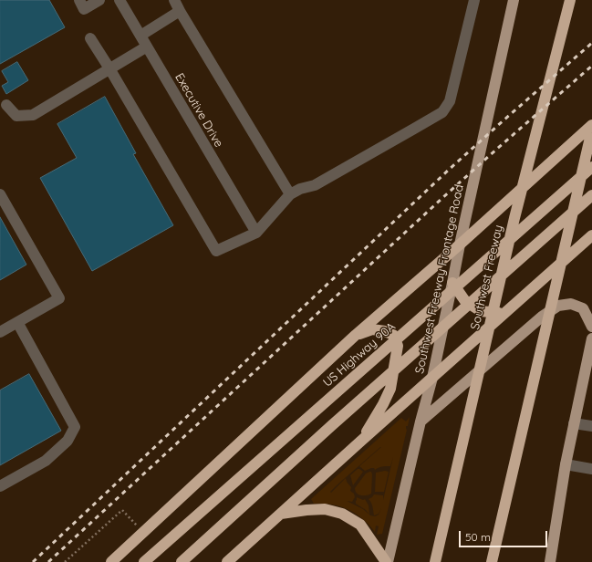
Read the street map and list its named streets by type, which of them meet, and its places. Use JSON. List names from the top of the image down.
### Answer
{
  "streets": {
    "highway": ["Southwest Freeway", "US Highway 90A"],
    "main road": ["Southwest Freeway Frontage Road"],
    "street": ["Executive Drive"]
  },
  "scale_bar": "50 m"
}
